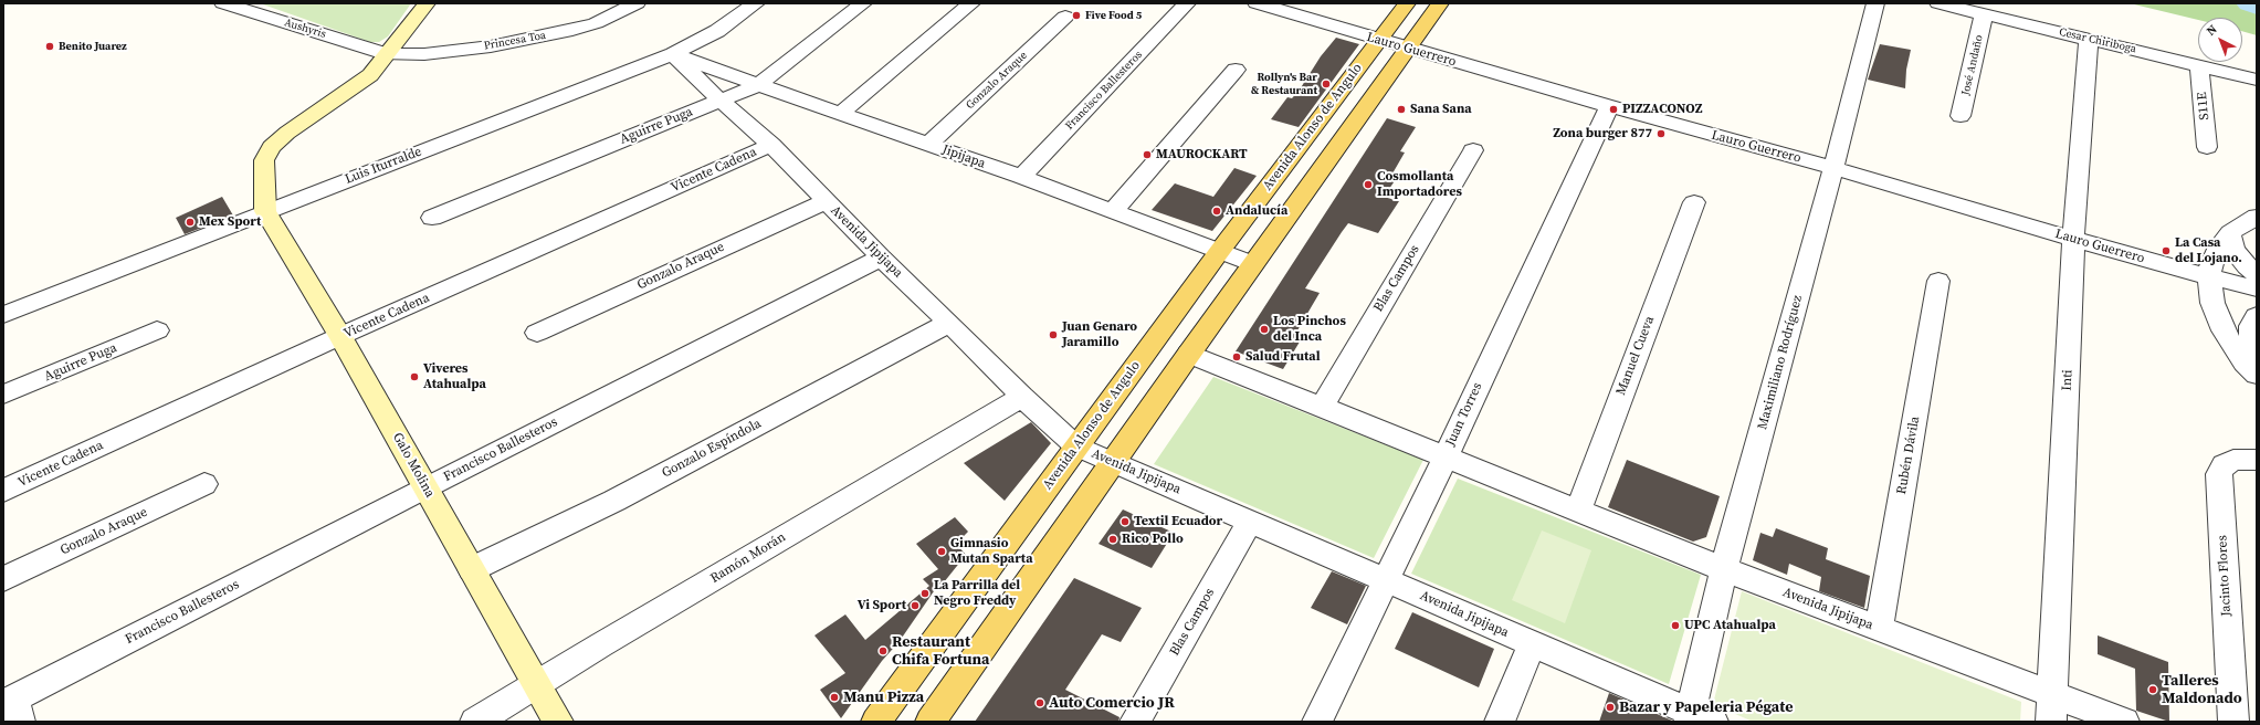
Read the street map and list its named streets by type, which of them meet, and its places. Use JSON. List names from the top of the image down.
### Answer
{
  "streets": {
    "main road": ["Avenida Alonso de Angulo"],
    "street": [
      "Aushyris",
      "Princesa Toa",
      "Cesar Chiriboga",
      "Lauro Guerrero",
      "José Andaño",
      "Gonzalo Araque",
      "Francisco Ballesteros",
      "S11E",
      "Aguirre Puga",
      "Jipijapa",
      "Luis Iturralde",
      "Vicente Cadena",
      "Avenida Jipijapa",
      "Blas Campos",
      "Manuel Cueva",
      "Maximiliano Rodríguez",
      "Inti",
      "Juan Torres",
      "Gonzalo Espíndola",
      "Rubén Dávila",
      "Galo Molina",
      "Ramón Morán",
      "Jacinto Flores"
    ]
  },
  "crossings": [
    ["Aushyris", "Princesa Toa"],
    ["Cesar Chiriboga", "José Andaño"],
    ["Cesar Chiriboga", "S11E"],
    ["Cesar Chiriboga", "Inti"],
    ["Lauro Guerrero", "Avenida Alonso de Angulo"],
    ["Lauro Guerrero", "Maximiliano Rodríguez"],
    ["Lauro Guerrero", "Inti"],
    ["Lauro Guerrero", "Juan Torres"],
    ["Gonzalo Araque", "Jipijapa"],
    ["Gonzalo Araque", "Avenida Jipijapa"],
    ["Francisco Ballesteros", "Jipijapa"],
    ["Francisco Ballesteros", "Avenida Jipijapa"],
    ["Francisco Ballesteros", "Galo Molina"],
    ["Aguirre Puga", "Jipijapa"],
    ["Aguirre Puga", "Avenida Jipijapa"],
    ["Avenida Alonso de Angulo", "Jipijapa"],
    ["Avenida Alonso de Angulo", "Avenida Jipijapa"],
    ["Jipijapa", "Luis Iturralde"],
    ["Jipijapa", "Avenida Jipijapa"],
    ["Luis Iturralde", "Avenida Jipijapa"],
    ["Luis Iturralde", "Galo Molina"],
    ["Vicente Cadena", "Avenida Jipijapa"],
    ["Vicente Cadena", "Galo Molina"],
    ["Avenida Jipijapa", "Blas Campos"],
    ["Avenida Jipijapa", "Manuel Cueva"],
    ["Avenida Jipijapa", "Maximiliano Rodríguez"],
    ["Avenida Jipijapa", "Inti"],
    ["Avenida Jipijapa", "Juan Torres"],
    ["Avenida Jipijapa", "Gonzalo Espíndola"],
    ["Avenida Jipijapa", "Rubén Dávila"],
    ["Avenida Jipijapa", "Ramón Morán"],
    ["Gonzalo Espíndola", "Galo Molina"],
    ["Galo Molina", "Ramón Morán"]
  ],
  "places": [
    "Five Food 5",
    "Benito Juarez",
    "Rollyn's Bar & Restaurant",
    "Sana Sana",
    "PIZZACONOZ",
    "Zona burger 877",
    "MAUROCKART",
    "Cosmollanta Importadores",
    "Andalucía",
    "Mex Sport",
    "La Casa del Lojano.",
    "Los Pinchos del Inca",
    "Juan Genaro Jaramillo",
    "Salud Frutal",
    "Viveres Atahualpa",
    "Textil Ecuador",
    "Rico Pollo",
    "Gimnasio Mutan Sparta",
    "La Parrilla del Negro Freddy",
    "Vi Sport",
    "UPC Atahualpa",
    "Restaurant Chifa Fortuna",
    "Talleres Maldonado",
    "Manu Pizza",
    "Auto Comercio JR",
    "Bazar y Papeleria Pégate"
  ],
  "north": "top left"
}
